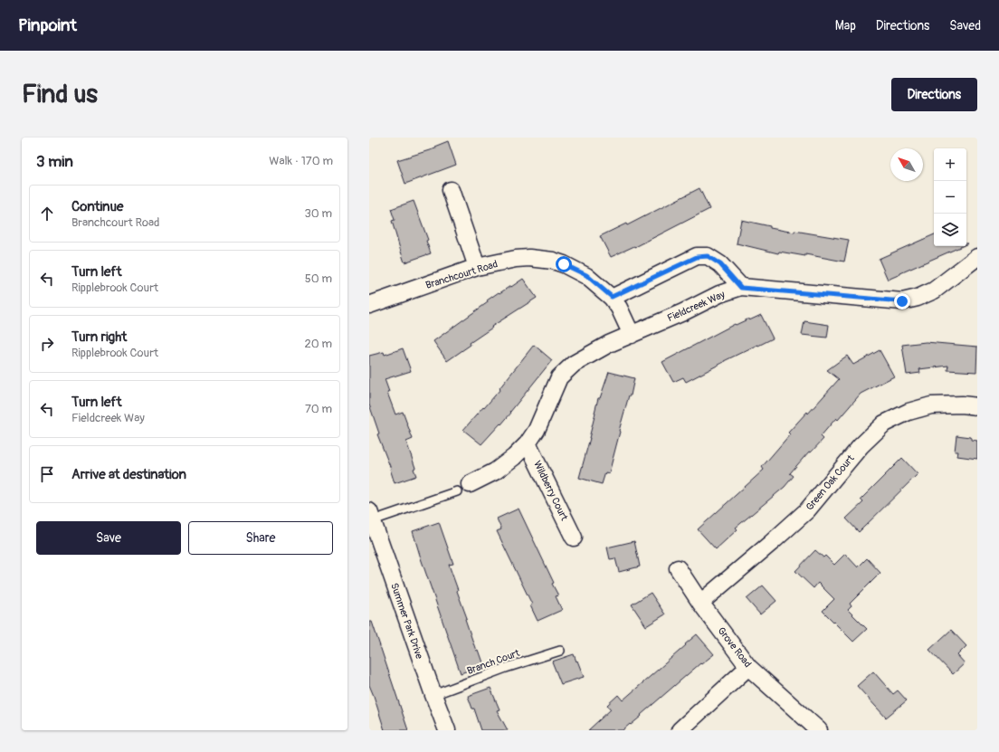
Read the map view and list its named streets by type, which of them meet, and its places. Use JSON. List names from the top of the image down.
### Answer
{
  "streets": {
    "street": [
      "Branchcourt Road",
      "Fieldcreek Way",
      "Green Oak Court",
      "Wildberry Court",
      "Summer Park Drive",
      "Grove Road"
    ],
    "lane": ["Branch Court"]
  },
  "crossings": [
    ["Branchcourt Road", "Fieldcreek Way"],
    ["Fieldcreek Way", "Wildberry Court"],
    ["Green Oak Court", "Grove Road"],
    ["Summer Park Drive", "Branch Court"]
  ],
  "north": "top left",
  "page": {
    "header": "Pinpoint",
    "nav": ["Map", "Directions", "Saved"],
    "buttons": [
      "Directions",
      ["Save", "Share"]
    ],
    "title": "Find us",
    "heading": ["3 min", "Walk · 170 m"],
    "map_buttons": ["+", "−"],
    "list": [
      ["Continue", "Branchcourt Road", "30 m"],
      ["Turn left", "Ripplebrook Court", "50 m"],
      ["Turn right", "Ripplebrook Court", "20 m"],
      ["Turn left", "Fieldcreek Way", "70 m"],
      "Arrive at destination"
    ]
  }
}
